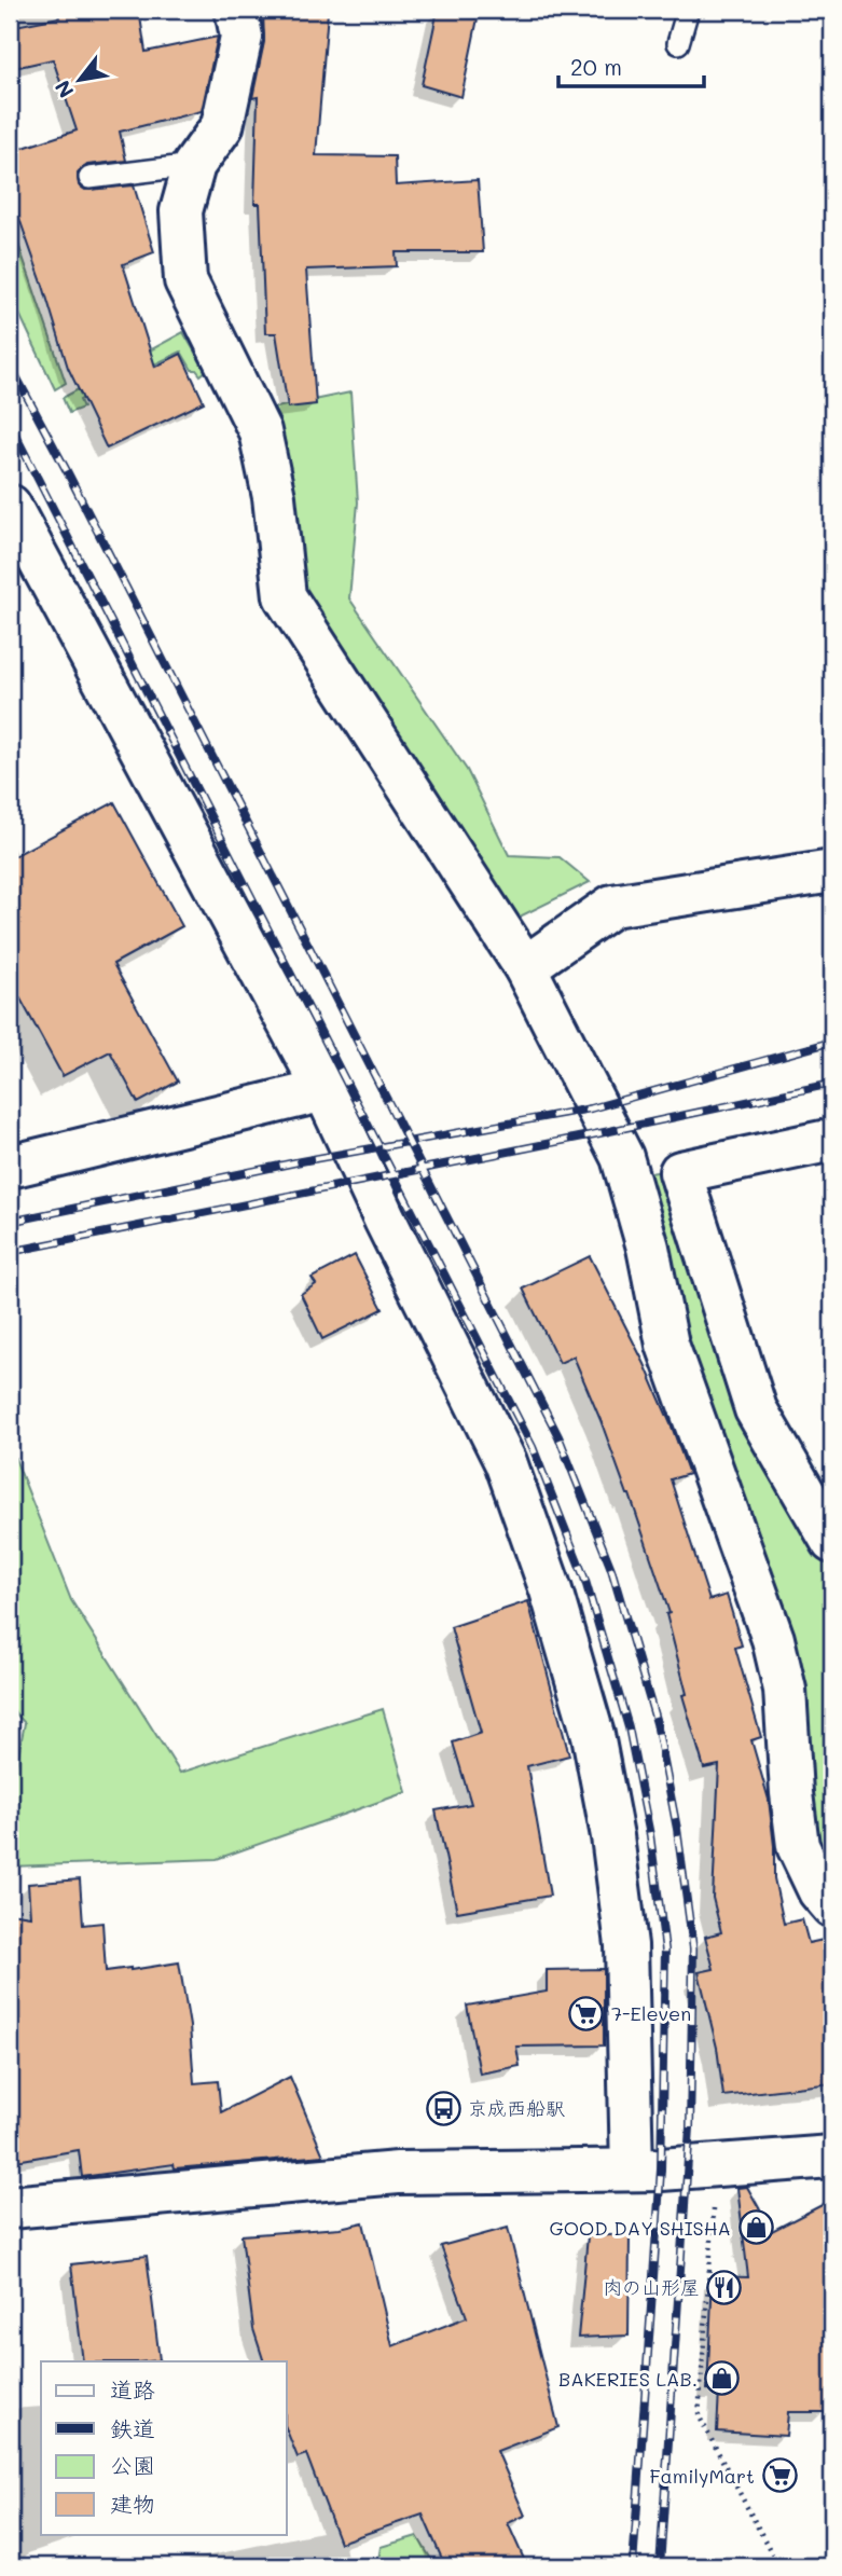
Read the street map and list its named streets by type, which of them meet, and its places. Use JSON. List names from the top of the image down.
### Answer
{
  "places": {
    "supermarket": ["7-Eleven", "FamilyMart"],
    "bus stop": ["京成西船駅"],
    "shop": ["GOOD DAY SHISHA", "BAKERIES LAB."],
    "restaurant": ["肉の山形屋"]
  },
  "legend": [
    "道路",
    "鉄道",
    "公園",
    "建物"
  ],
  "scale_bar": "20 m",
  "north": "bottom left"
}
